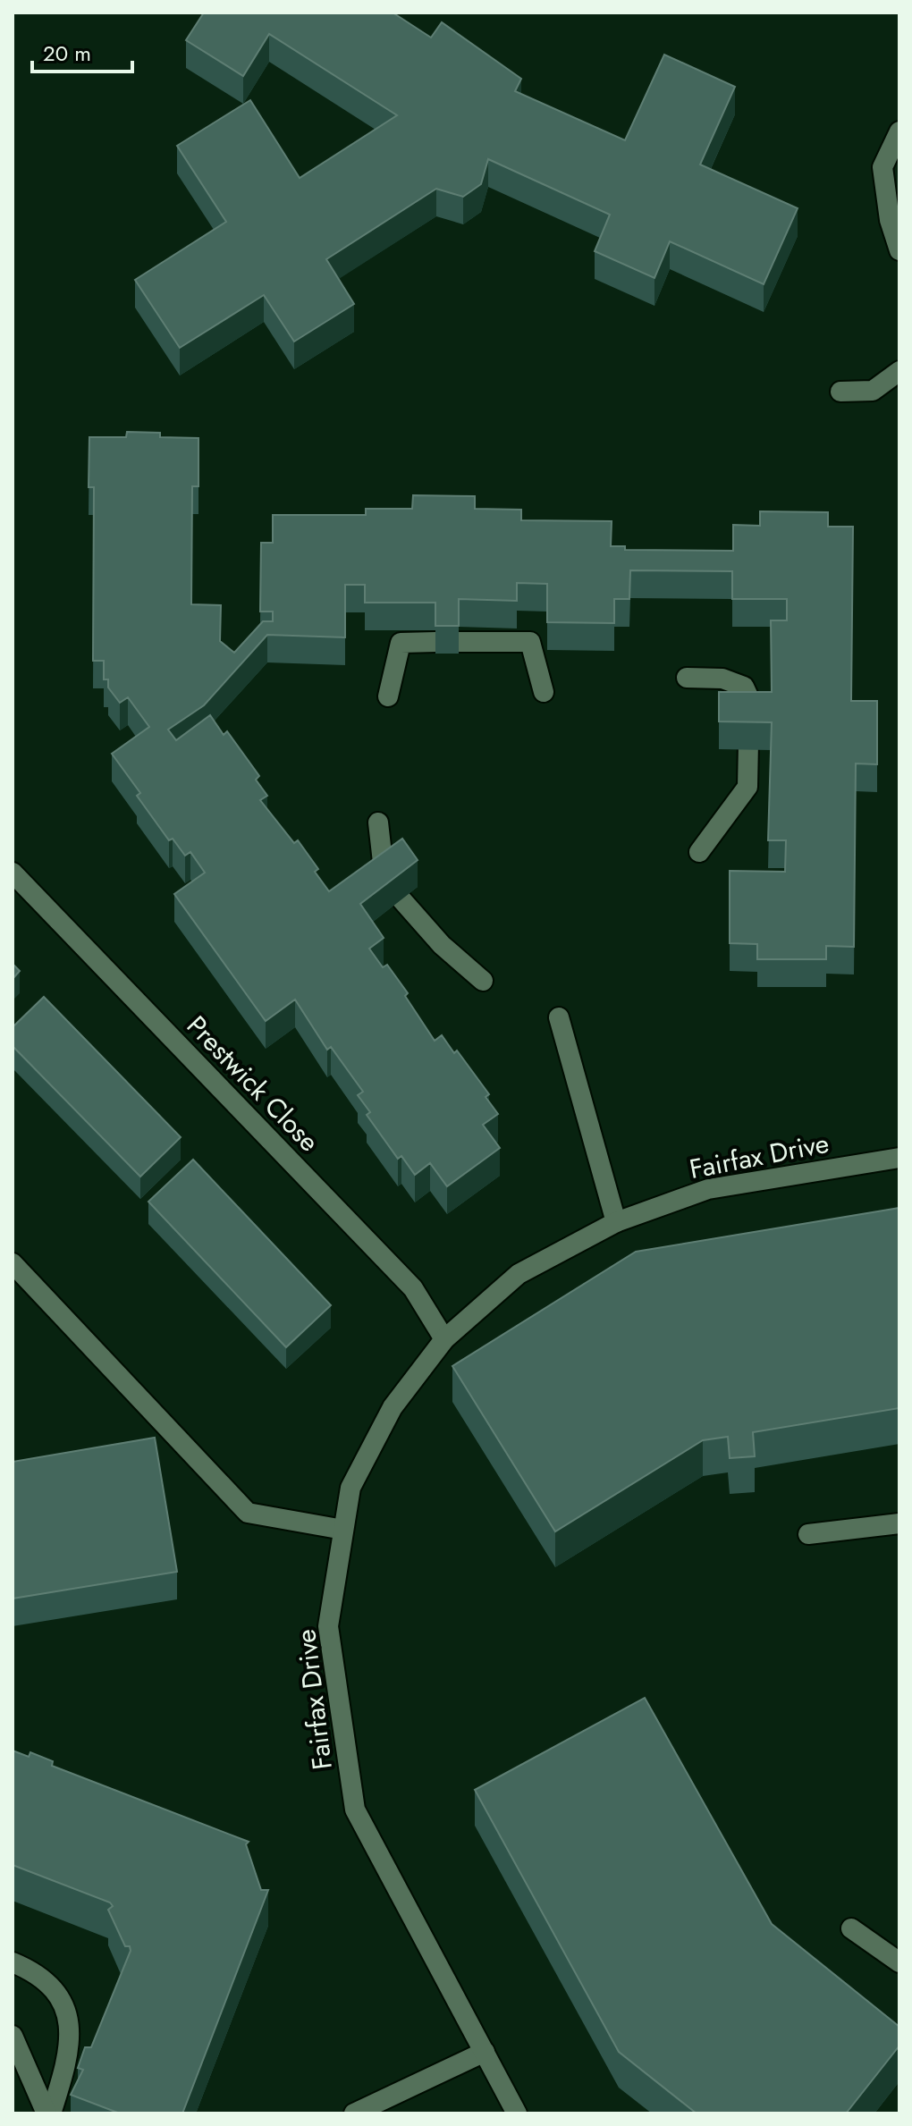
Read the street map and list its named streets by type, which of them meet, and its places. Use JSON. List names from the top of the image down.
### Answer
{
  "streets": {
    "street": ["Prestwick Close", "Fairfax Drive"]
  },
  "crossings": [
    ["Prestwick Close", "Fairfax Drive"]
  ],
  "scale_bar": "20 m"
}
